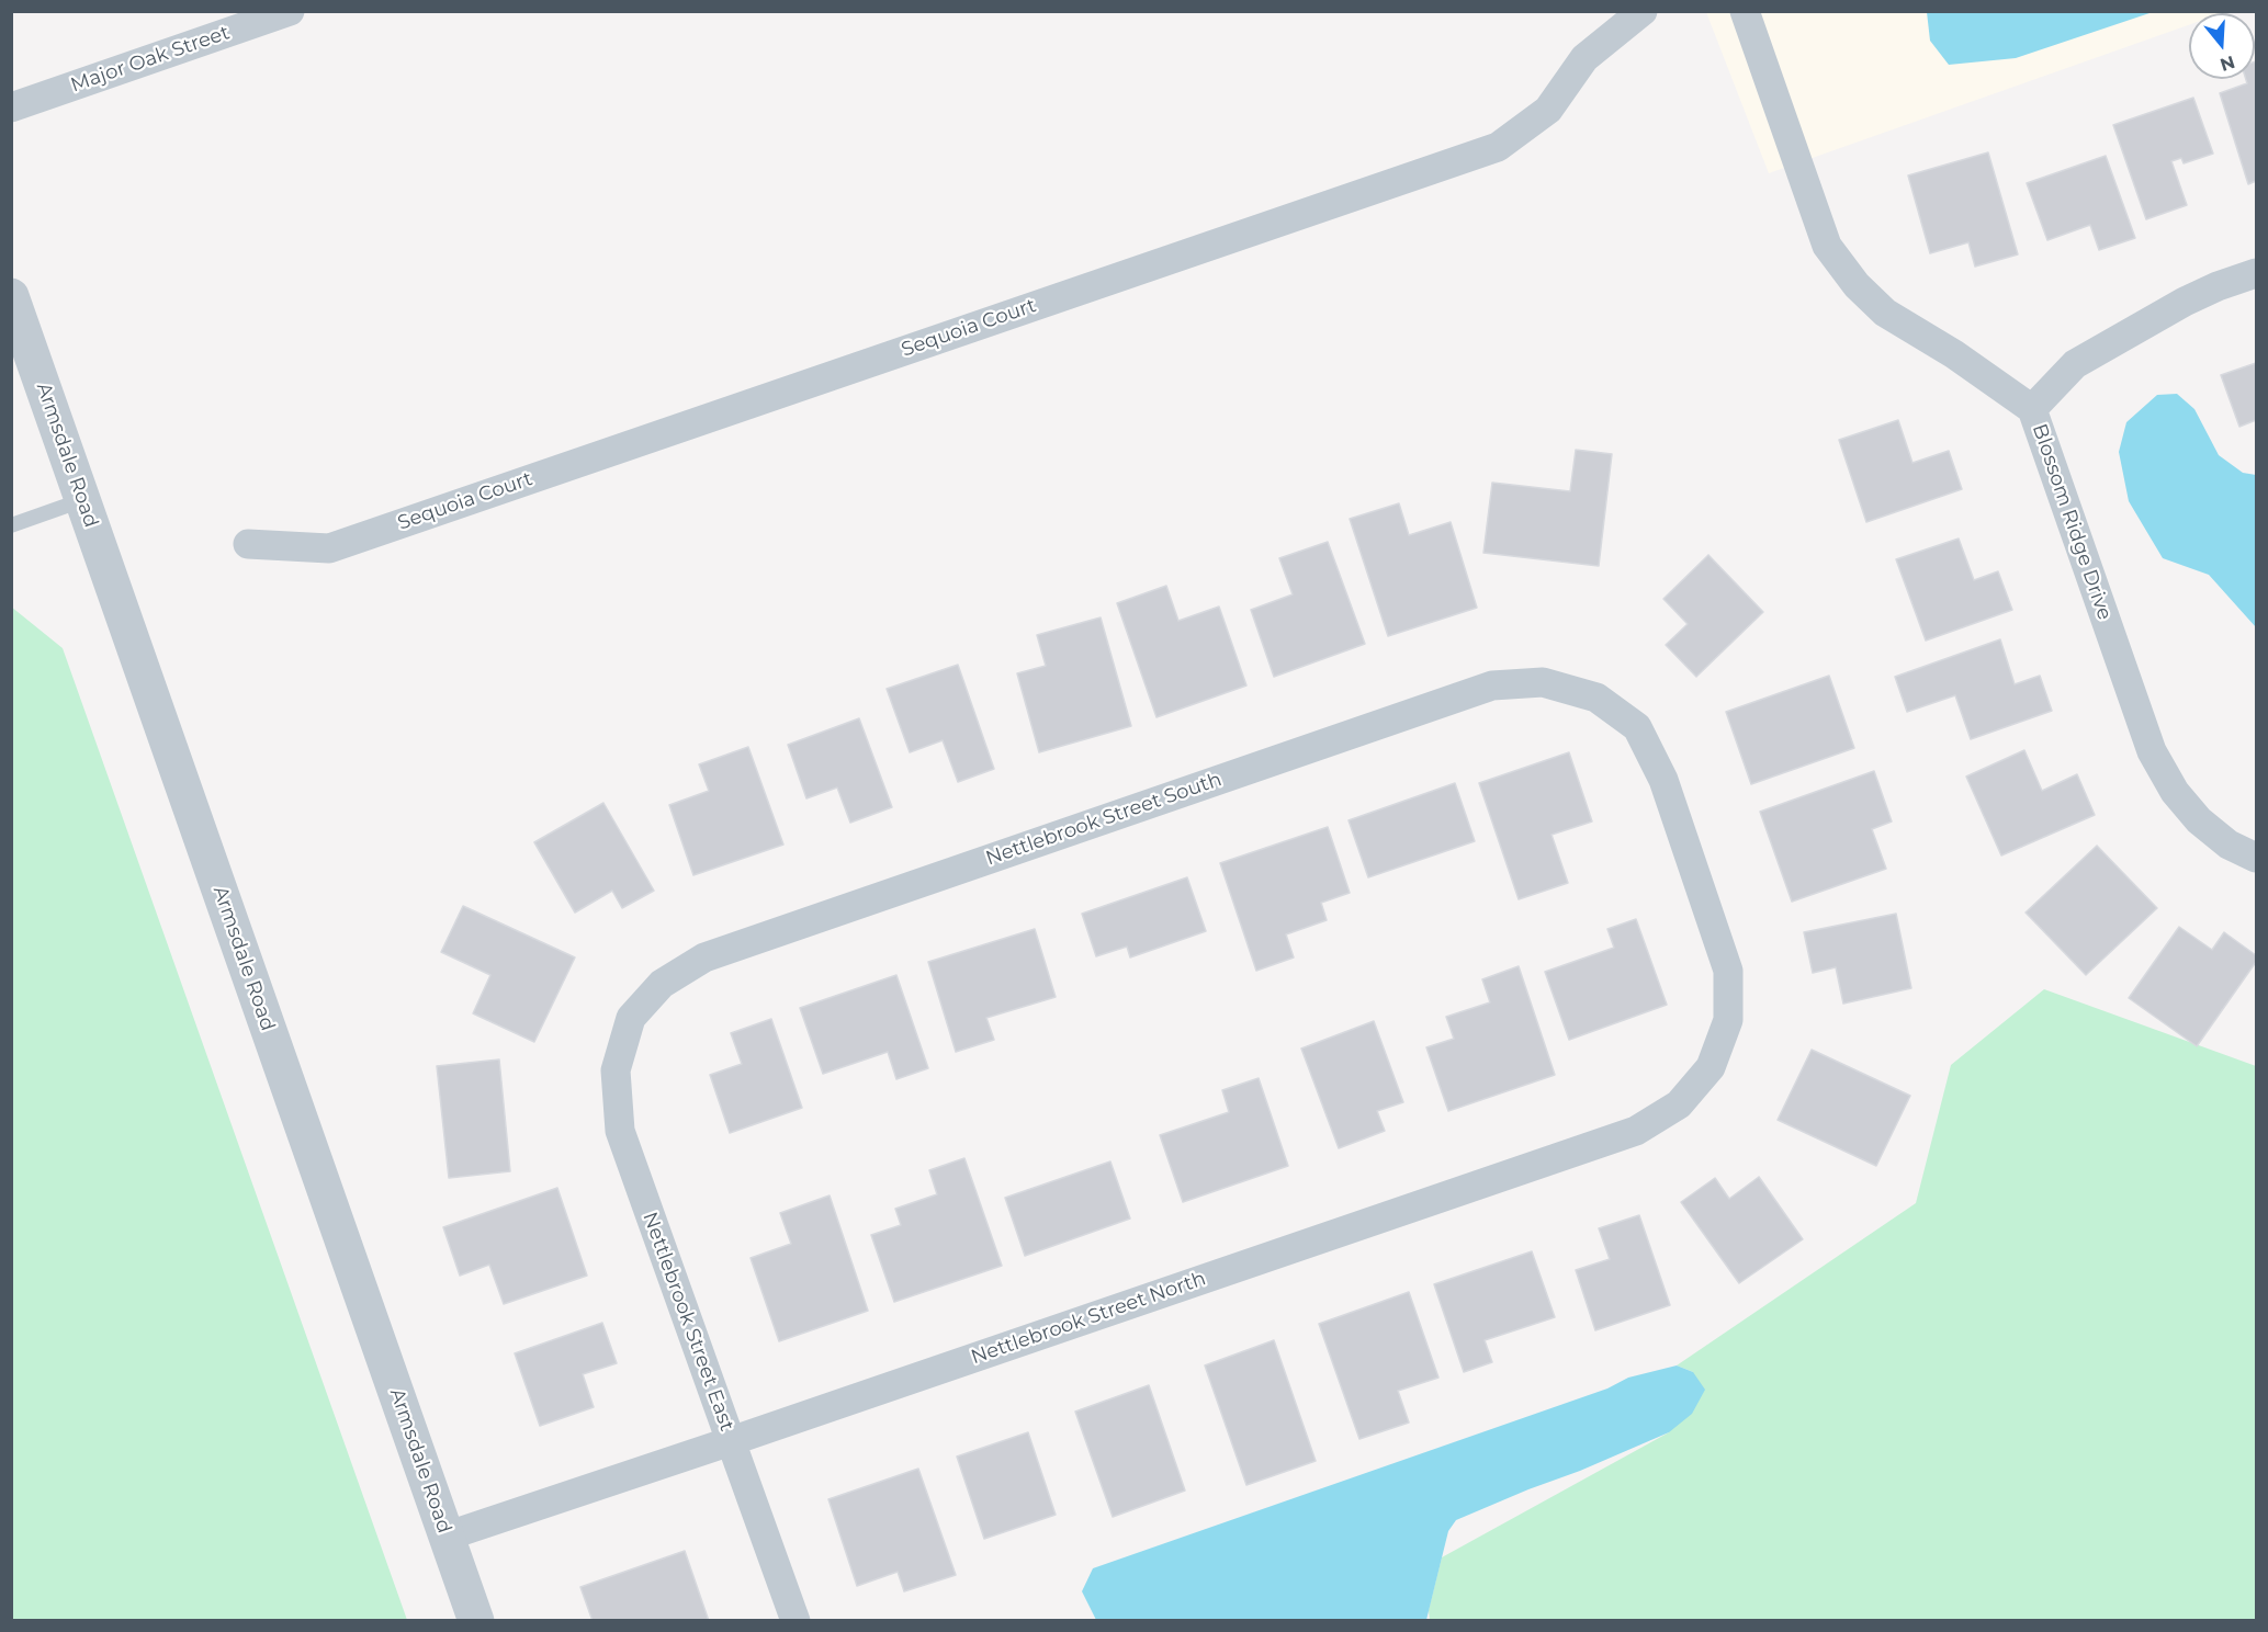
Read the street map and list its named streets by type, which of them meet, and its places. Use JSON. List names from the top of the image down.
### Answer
{
  "streets": {
    "street": [
      "Major Oak Street",
      "Sequoia Court",
      "Armsdale Road",
      "Blossom Ridge Drive",
      "Nettlebrook Street South",
      "Nettlebrook Street North",
      "Nettlebrook Street East"
    ]
  },
  "crossings": [
    ["Armsdale Road", "Nettlebrook Street North"],
    ["Nettlebrook Street South", "Nettlebrook Street North"],
    ["Nettlebrook Street South", "Nettlebrook Street East"],
    ["Nettlebrook Street North", "Nettlebrook Street East"]
  ],
  "north": "bottom"
}
